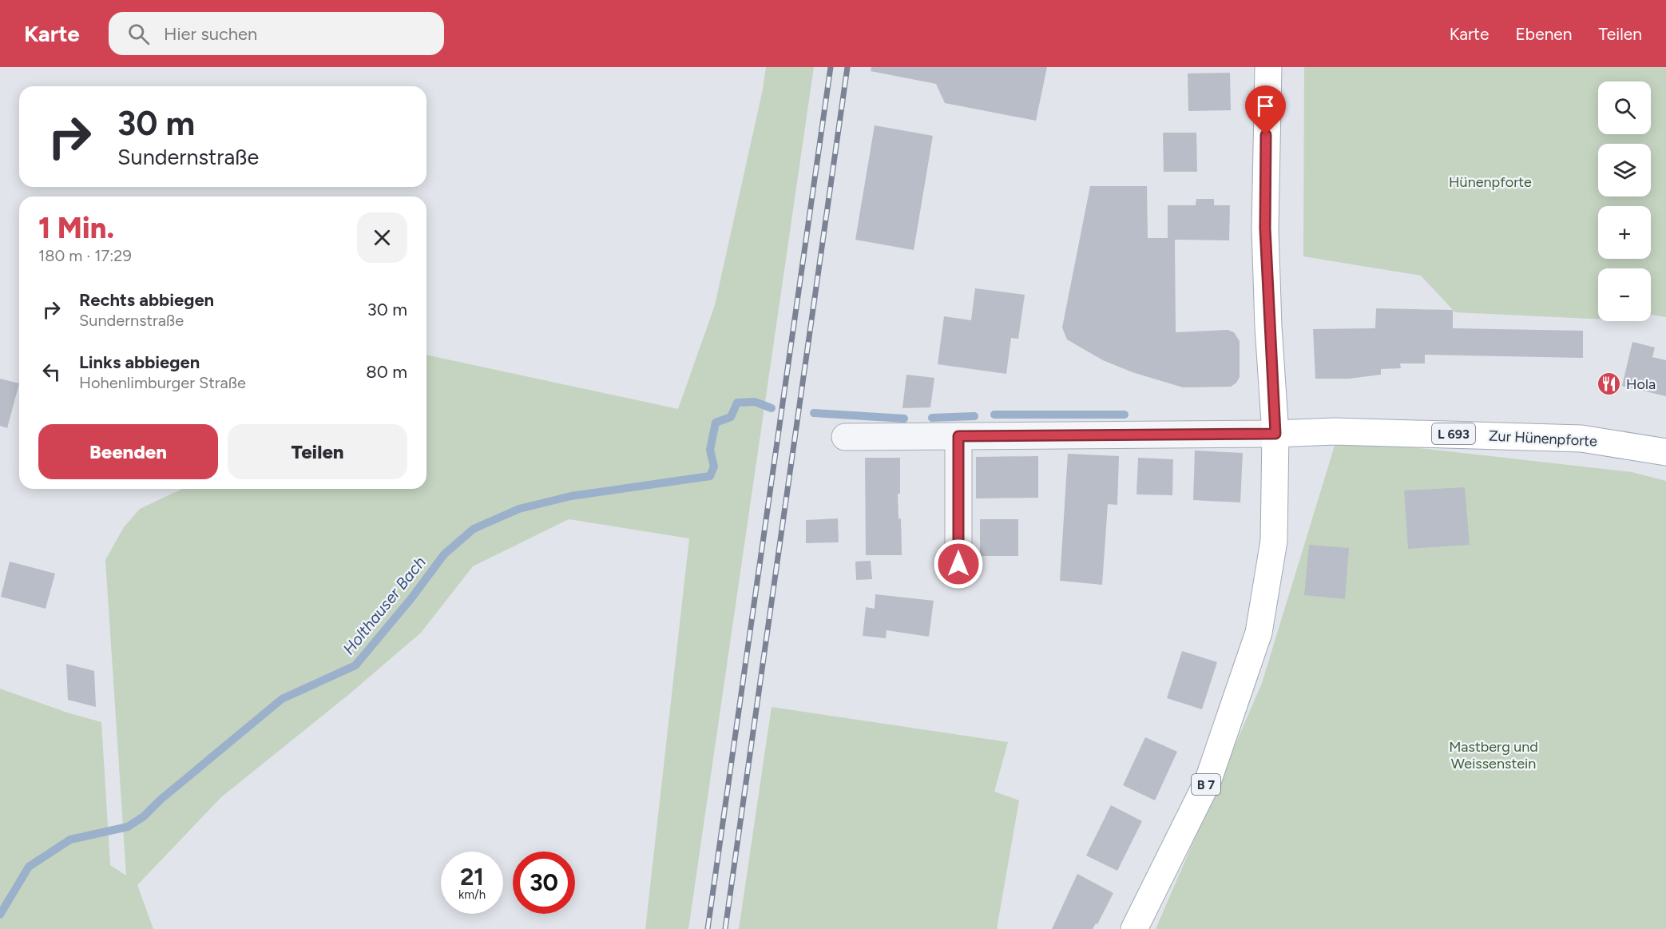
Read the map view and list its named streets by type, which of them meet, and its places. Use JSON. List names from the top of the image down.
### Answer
{
  "streets": {
    "main road": ["L 693", "Zur Hünenpforte", "B 7"]
  },
  "crossings": [
    ["Zur Hünenpforte", "B 7"]
  ],
  "water": ["Holthauser Bach"],
  "parks": ["Hünenpforte", "Mastberg und Weissenstein"],
  "places": {
    "restaurant": ["Hola"]
  },
  "page": {
    "header": "Karte",
    "search": "Hier suchen",
    "nav": ["Karte", "Ebenen", "Teilen"],
    "map_buttons": ["+", "−"],
    "turn": ["30 m", "Sundernstraße"],
    "heading": ["1 Min.", "180 m · 17:29"],
    "list": [
      {
        "name": "Rechts abbiegen",
        "note": "Sundernstraße",
        "value": "30 m"
      },
      {
        "name": "Links abbiegen",
        "note": "Hohenlimburger Straße",
        "value": "80 m"
      }
    ],
    "buttons": ["Beenden", "Teilen"],
    "speed": "21 km/h",
    "limit": "30"
  }
}
